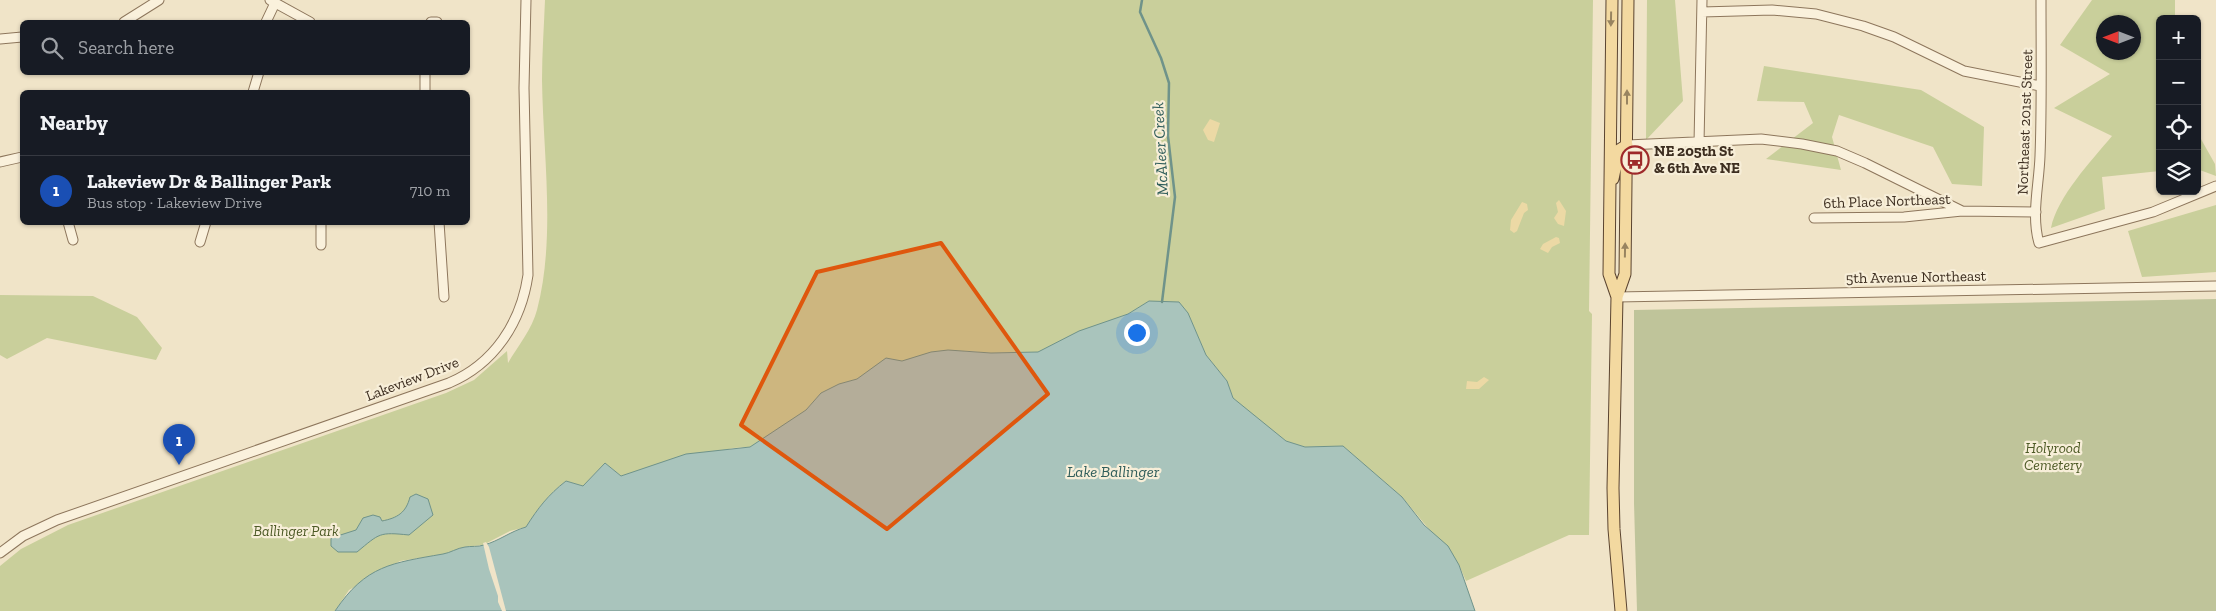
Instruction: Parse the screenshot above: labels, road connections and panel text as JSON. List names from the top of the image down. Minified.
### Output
{"streets":{"street":["Northeast 201st Street","6th Place Northeast","5th Avenue Northeast","Lakeview Drive"]},"crossings":[["Northeast 201st Street","6th Place Northeast"]],"water":["McAleer Creek","Lake Ballinger"],"parks":["Holyrood Cemetery","Ballinger Park"],"places":{"bus stop":["NE 205th St & 6th Ave NE"]},"north":"left","page":{"map_buttons":["+","−"],"search":"Search here","heading":"Nearby","list":[{"mark":"1","name":"Lakeview Dr & Ballinger Park","note":"Bus stop · Lakeview Drive","value":"710 m"}],"pins":"1"}}
